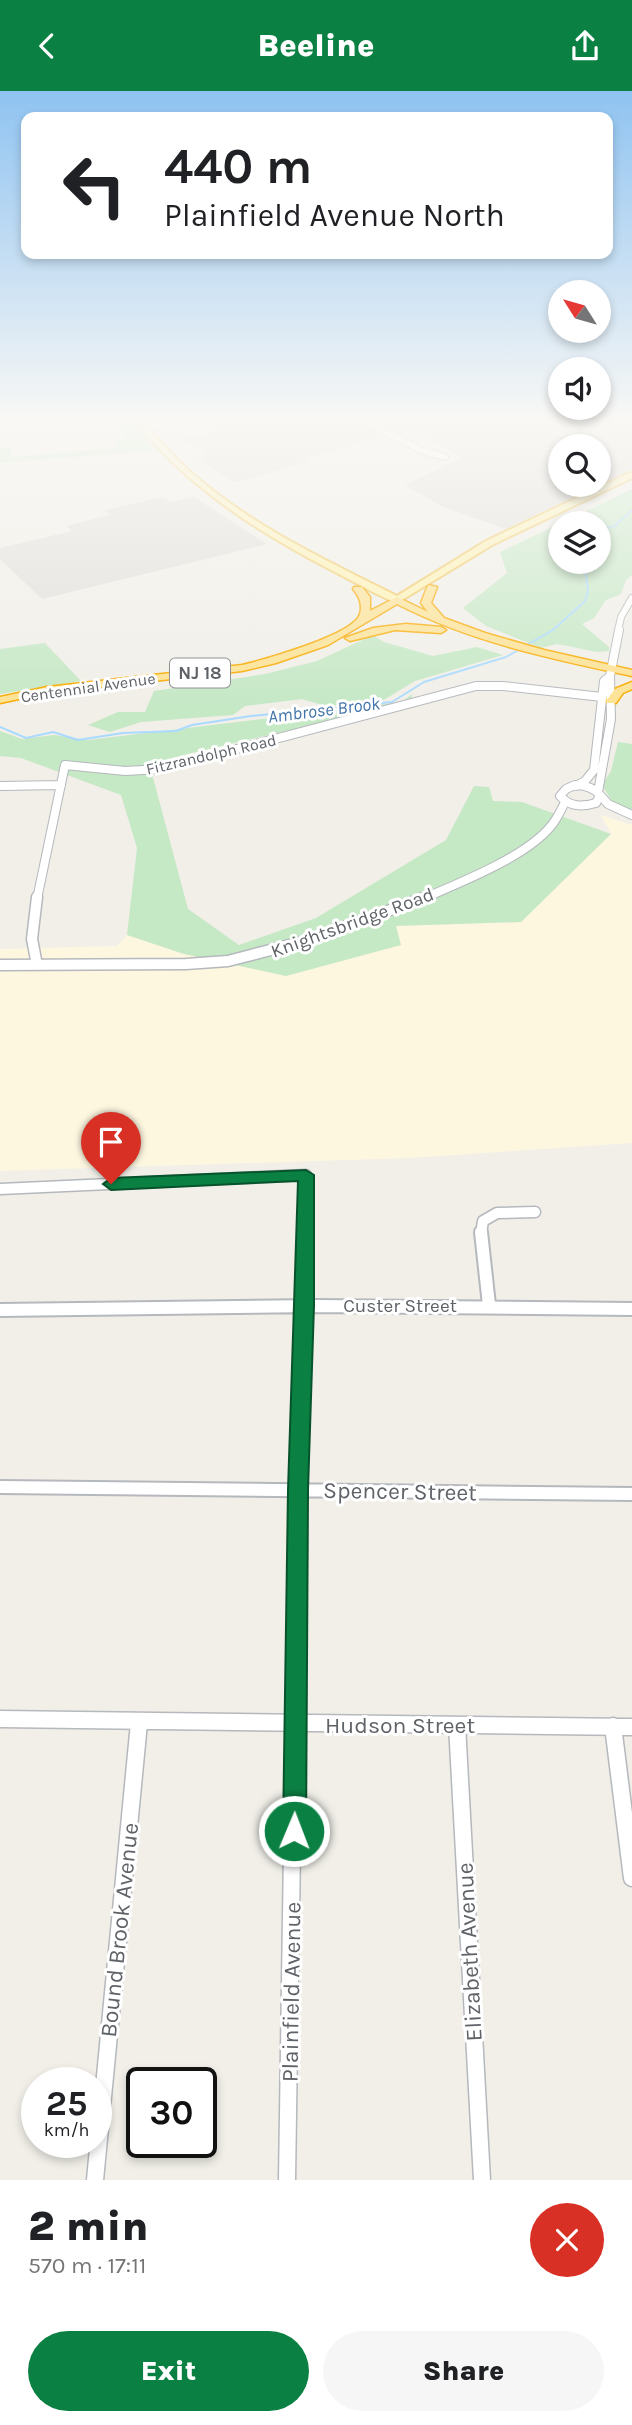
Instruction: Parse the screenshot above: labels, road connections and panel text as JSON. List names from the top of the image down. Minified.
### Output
{"streets":{"highway":["NJ 18","Centennial Avenue"],"street":["Fitzrandolph Road","Knightsbridge Road","Custer Street","Spencer Street","Hudson Street","Bound Brook Avenue","Elizabeth Avenue","Plainfield Avenue"]},"crossings":[["NJ 18","Centennial Avenue"],["Custer Street","Plainfield Avenue"],["Spencer Street","Plainfield Avenue"],["Hudson Street","Bound Brook Avenue"],["Hudson Street","Elizabeth Avenue"],["Hudson Street","Plainfield Avenue"]],"water":["Ambrose Brook"],"north":"top left","page":{"header":"Beeline","turn":["440 m","Plainfield Avenue North"],"speed":"25 km/h","limit":"30","heading":["2 min","570 m · 17:11"],"buttons":["Exit","Share"]}}
